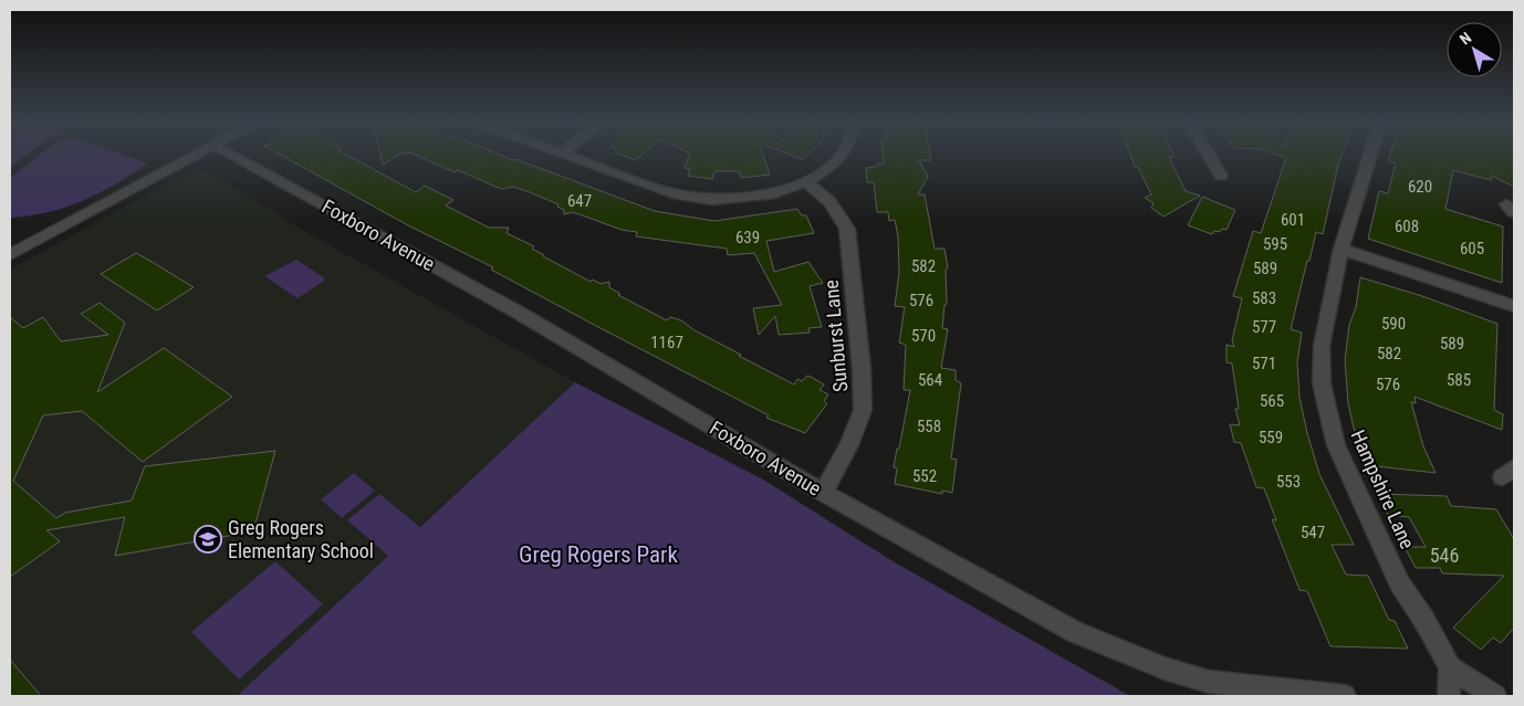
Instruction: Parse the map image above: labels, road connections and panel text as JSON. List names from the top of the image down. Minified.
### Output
{"streets":{"street":["Foxboro Avenue","Sunburst Lane","Hampshire Lane"]},"crossings":[["Foxboro Avenue","Sunburst Lane"]],"parks":["Greg Rogers Park"],"places":{"school or university":["Greg Rogers Elementary School"]},"house_numbers":["620","647","601","608","639","595","605","582","589","583","576","590","577","570","1167","589","582","571","564","585","576","565","558","559","552","553","547","546"],"north":"top left"}
